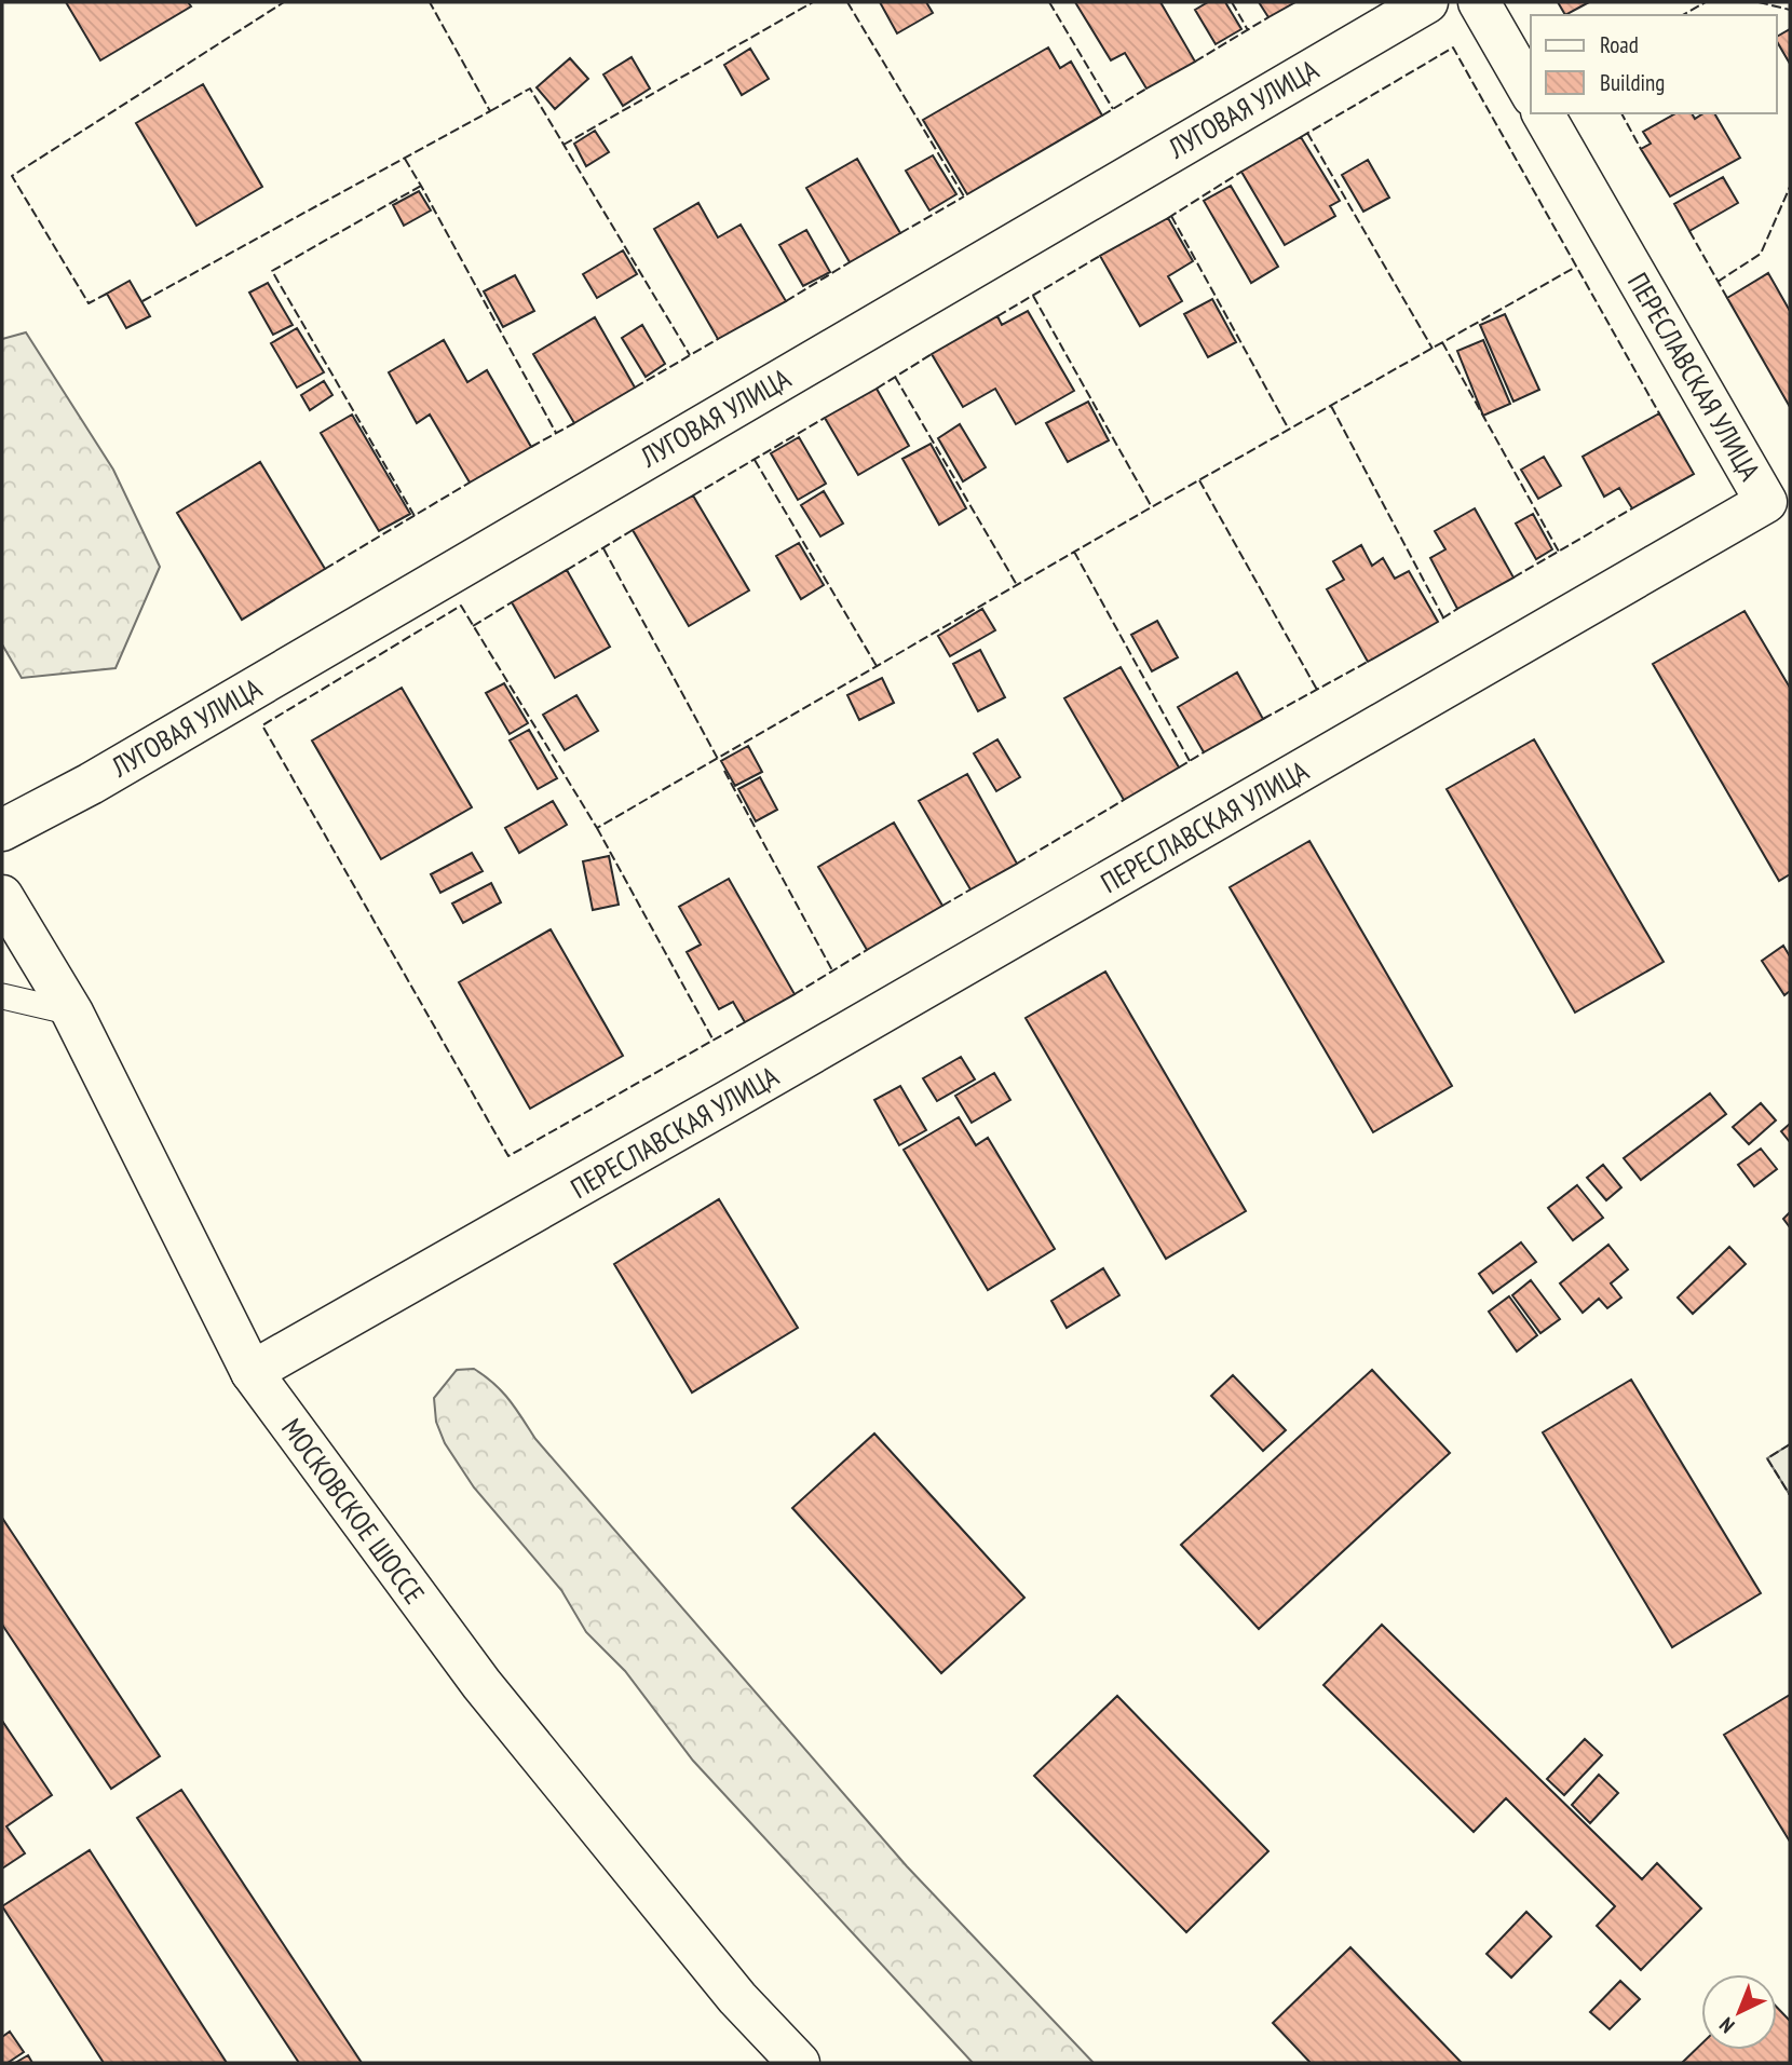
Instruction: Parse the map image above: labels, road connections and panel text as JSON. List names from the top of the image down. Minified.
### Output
{"streets":{"street":["ЛУГОВАЯ УЛИЦА","ПЕРЕСЛАВСКАЯ УЛИЦА","МОСКОВСКОЕ ШОССЕ"]},"crossings":[["ПЕРЕСЛАВСКАЯ УЛИЦА","МОСКОВСКОЕ ШОССЕ"]],"legend":["Road","Building"],"north":"bottom left"}
